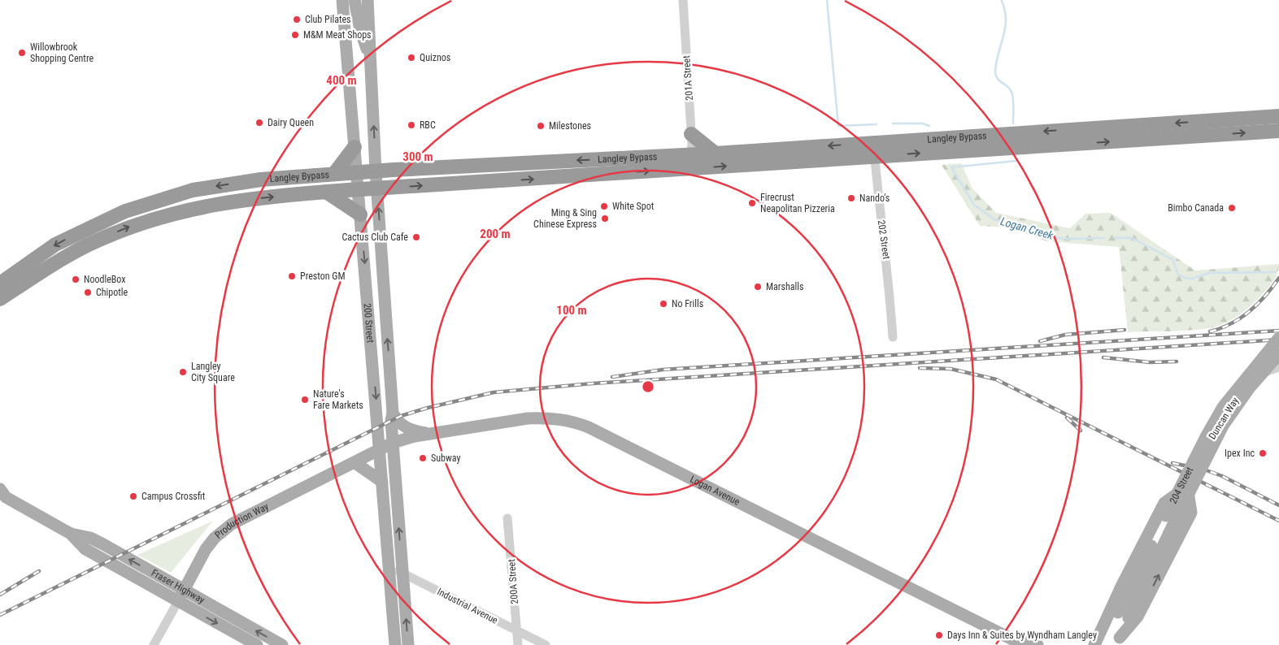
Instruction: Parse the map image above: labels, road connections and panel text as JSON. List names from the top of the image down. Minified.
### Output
{"streets":{"highway":["Langley Bypass"],"main road":["200 Street","204 Street","Logan Avenue","Production Way","Fraser Highway"],"street":["201A Street","202 Street","Duncan Way","200A Street","Industrial Avenue"]},"crossings":[["201A Street","Langley Bypass"],["Langley Bypass","202 Street"],["Langley Bypass","200 Street"],["200 Street","Logan Avenue"],["200 Street","Production Way"],["200 Street","Industrial Avenue"],["Logan Avenue","Production Way"],["Production Way","Fraser Highway"],["200A Street","Industrial Avenue"]],"water":["Logan Creek"],"places":["Club Pilates","M&M Meat Shops","Willowbrook Shopping Centre","Quiznos","Dairy Queen","RBC","Milestones","Nando's","Firecrust Neapolitan Pizzeria","White Spot","Bimbo Canada","Ming & Sing Chinese Express","Cactus Club Cafe","Preston GM","NoodleBox","Marshalls","Chipotle","No Frills","Langley City Square","Nature's Fare Markets","Ipex Inc","Subway","Campus Crossfit","Days Inn & Suites by Wyndham Langley"],"rings":["400 m","300 m","200 m","100 m"]}
